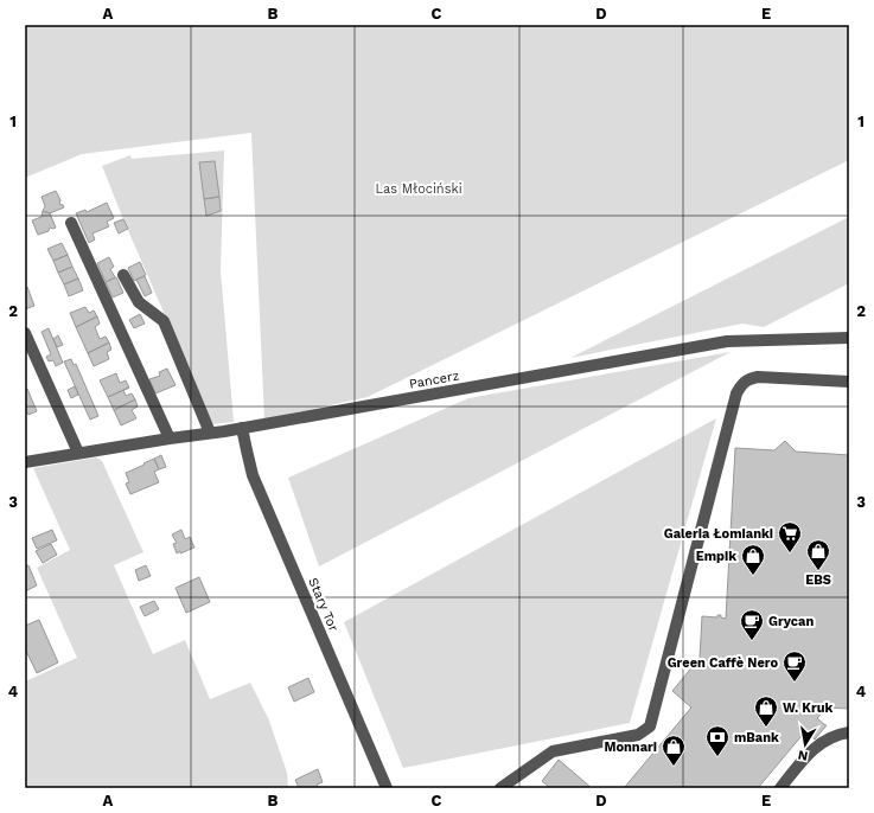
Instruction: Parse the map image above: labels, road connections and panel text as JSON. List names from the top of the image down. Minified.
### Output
{"streets":{"street":["Pancerz","Stary Tor"]},"crossings":[["Pancerz","Stary Tor"]],"parks":["Las Młociński"],"places":{"supermarket":["Galeria Łomianki"],"shop":["EBS","Empik","W. Kruk","Monnari"],"cafe":["Grycan","Green Caffè Nero"],"bank":["mBank"]},"north":"bottom","grid":{"columns":["A","B","C","D","E"],"rows":["1","2","3","4"]}}
